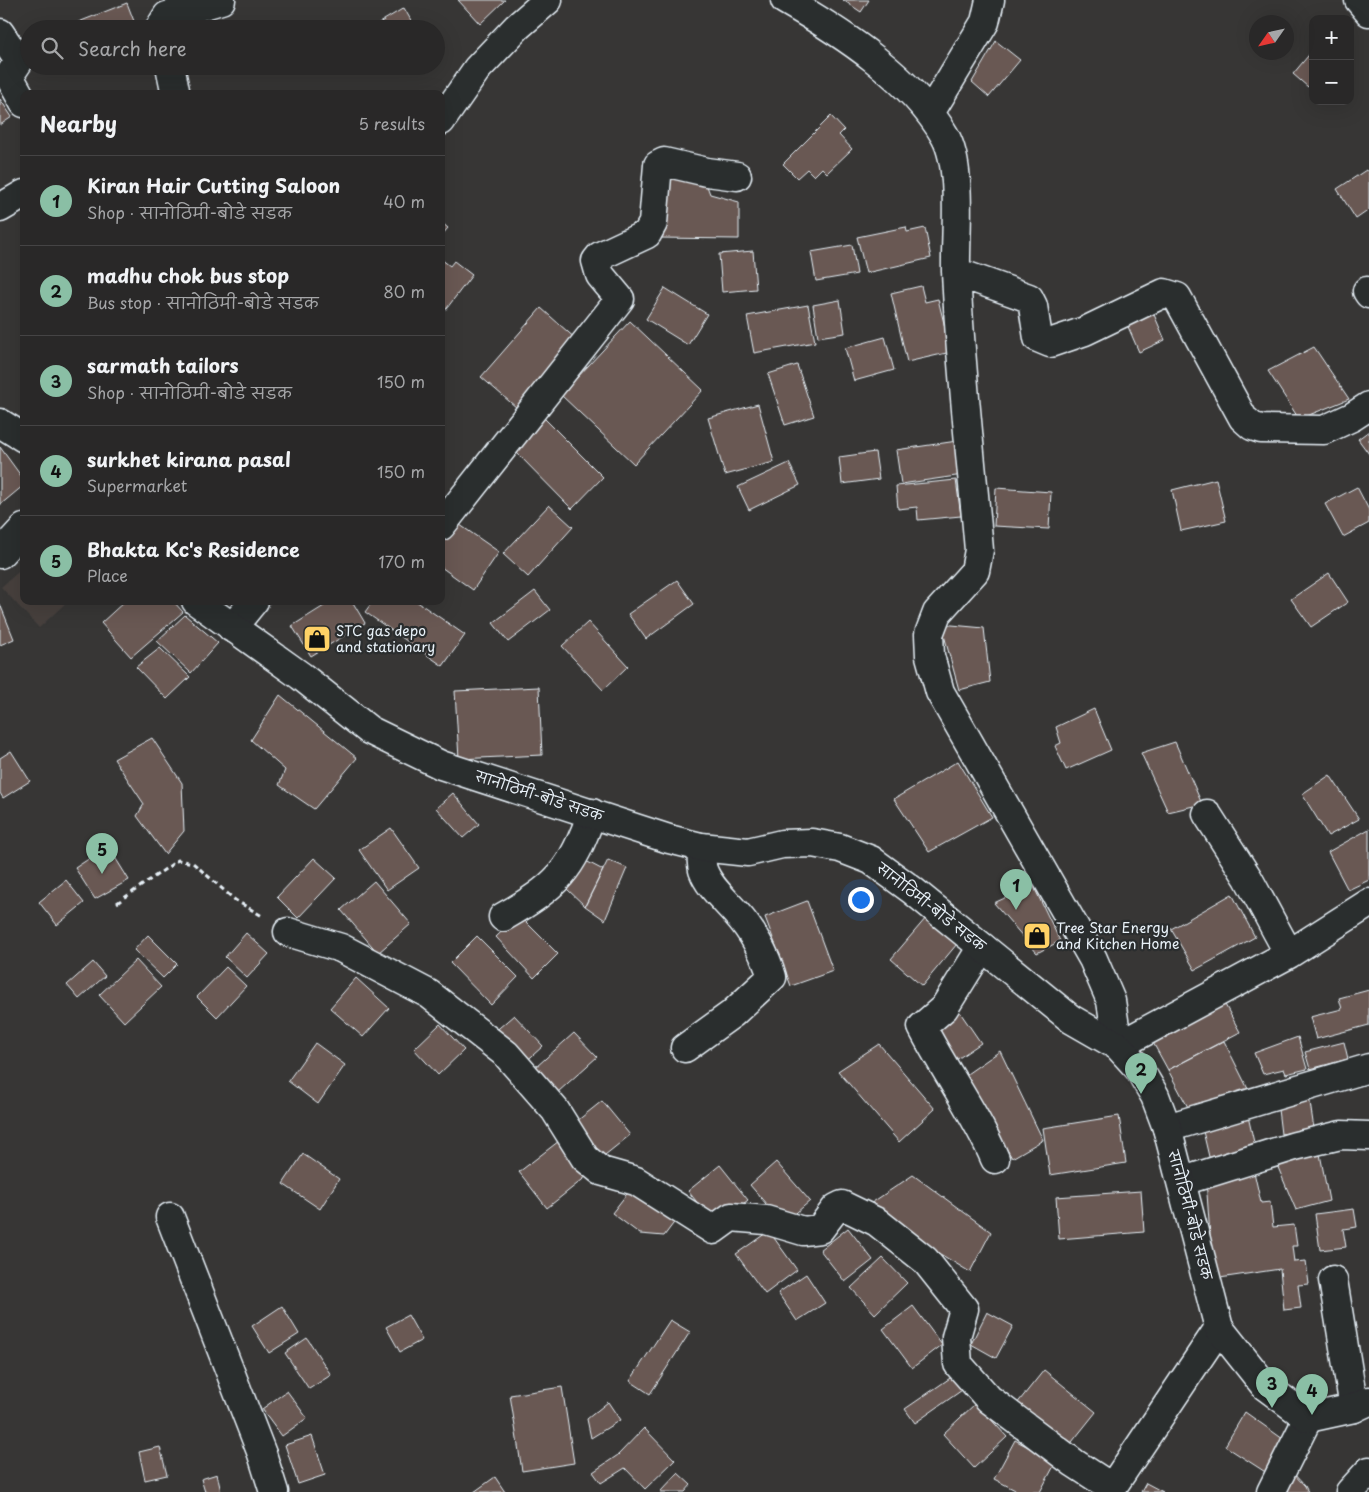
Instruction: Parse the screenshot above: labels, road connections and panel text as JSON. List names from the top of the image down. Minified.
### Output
{"streets":{"street":["सानोठिमी-बोडे सडक"]},"places":{"shop":["STC gas depo and stationary","Tree Star Energy and Kitchen Home"]},"north":"bottom left","page":{"map_buttons":["+","−"],"search":"Search here","heading":["Nearby","5 results"],"list":[{"mark":"1","name":"Kiran Hair Cutting Saloon","note":"Shop · सानोठिमी-बोडे सडक","value":"40 m"},{"mark":"2","name":"madhu chok bus stop","note":"Bus stop · सानोठिमी-बोडे सडक","value":"80 m"},{"mark":"3","name":"sarmath tailors","note":"Shop · सानोठिमी-बोडे सडक","value":"150 m"},{"mark":"4","name":"surkhet kirana pasal","note":"Supermarket","value":"150 m"},{"mark":"5","name":"Bhakta Kc's Residence","note":"Place","value":"170 m"}],"pins":["5","1","2","3","4"]}}
